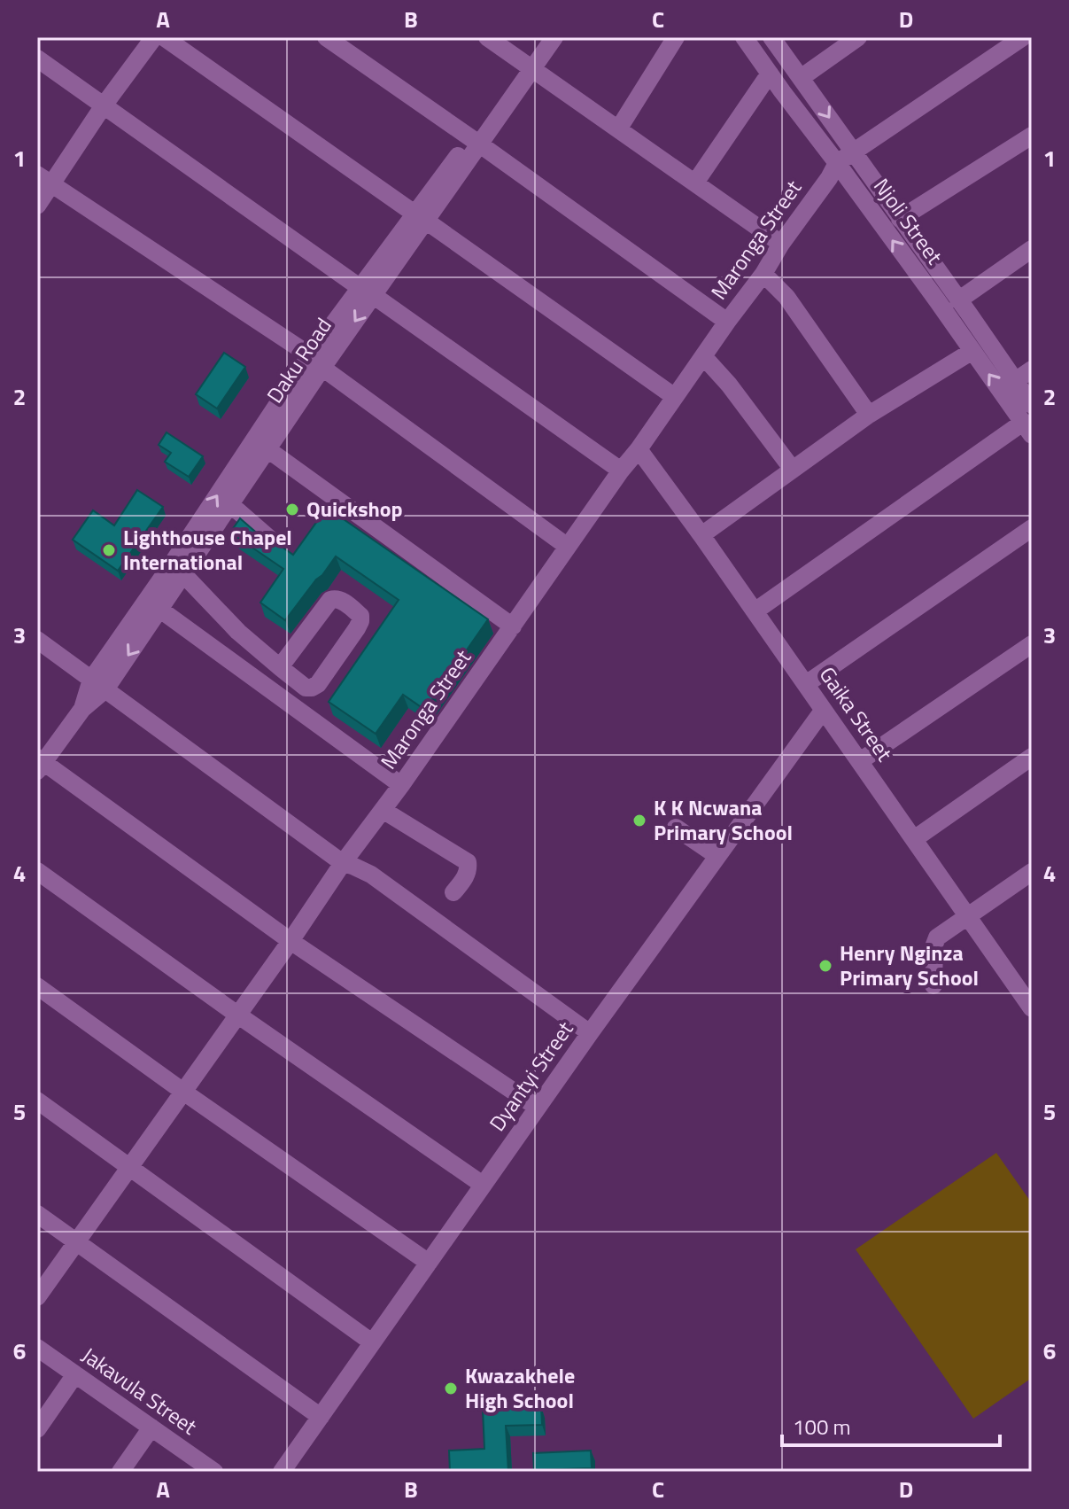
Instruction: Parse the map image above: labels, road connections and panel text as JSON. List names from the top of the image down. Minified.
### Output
{"streets":{"street":["Njoli Street","Maronga Street","Daku Road","Gaika Street","Dyantyi Street","Jakavula Street"]},"crossings":[["Njoli Street","Maronga Street"],["Maronga Street","Gaika Street"],["Gaika Street","Dyantyi Street"]],"places":["Quickshop","Lighthouse Chapel International","K K Ncwana Primary School","Henry Nginza Primary School","Kwazakhele High School"],"scale_bar":"100 m","grid":{"columns":["A","B","C","D"],"rows":["1","2","3","4","5","6"]}}
